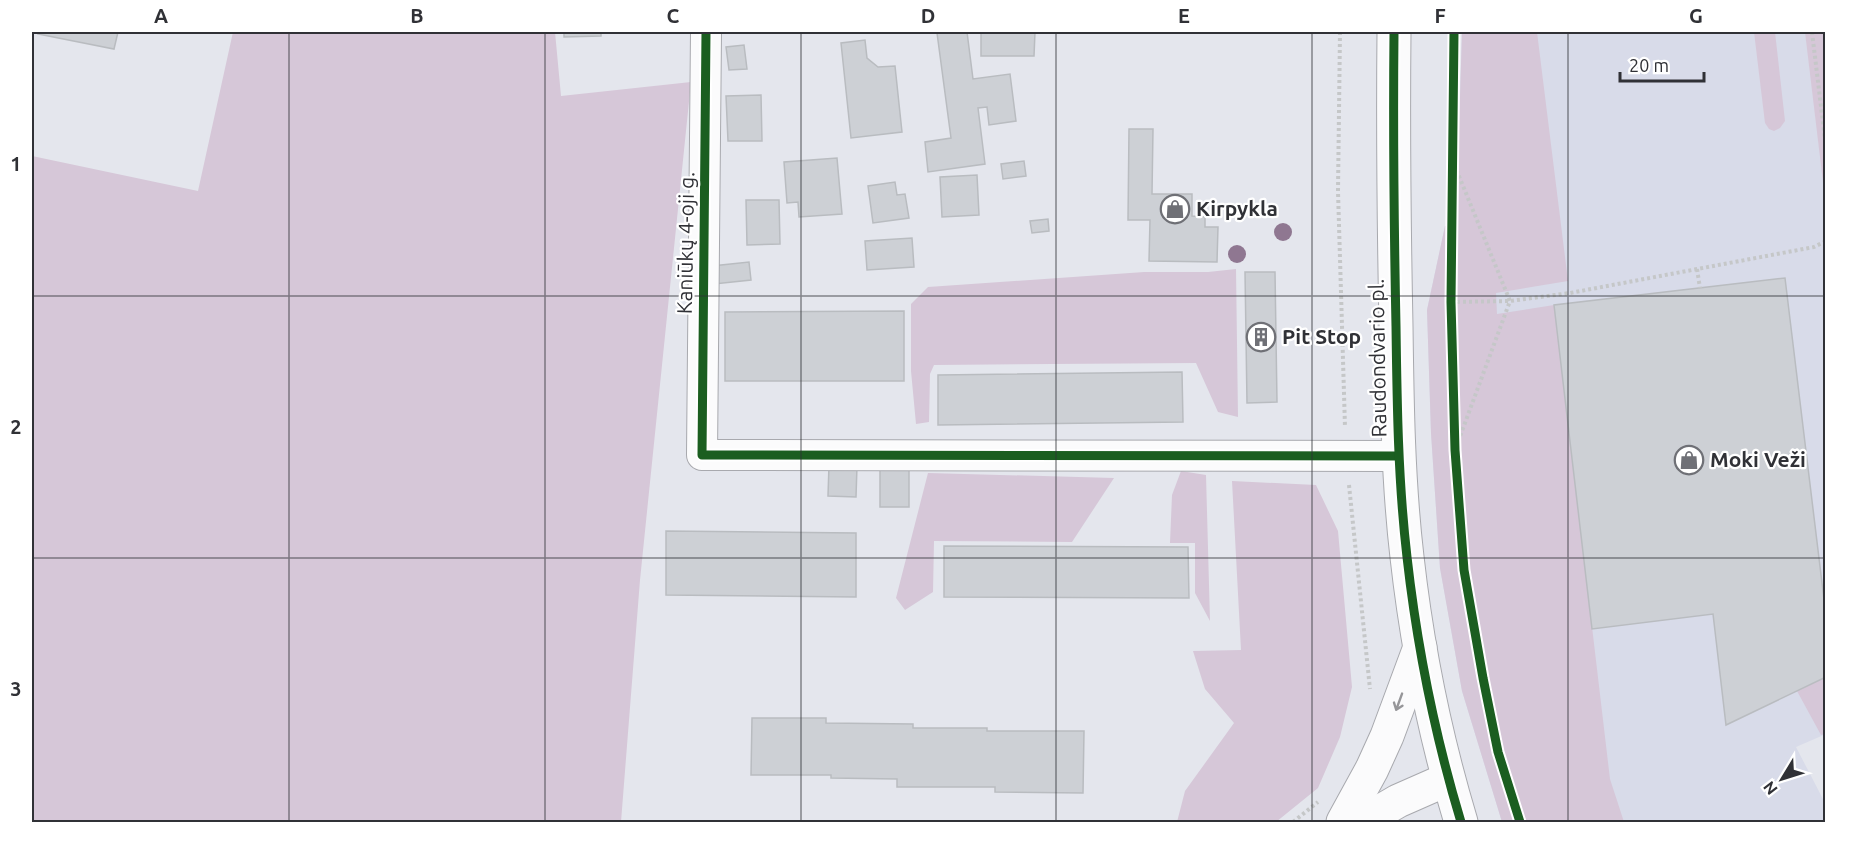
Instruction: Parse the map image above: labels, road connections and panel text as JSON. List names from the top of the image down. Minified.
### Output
{"streets":{"main road":["Raudondvario pl."],"street":["Kaniūkų 4-oji g."]},"crossings":[["Kaniūkų 4-oji g.","Raudondvario pl."]],"places":{"shop":["Kirpykla","Moki Veži"],"building":["Pit Stop"]},"scale_bar":"20 m","north":"bottom left","grid":{"columns":["A","B","C","D","E","F","G"],"rows":["1","2","3"]}}
